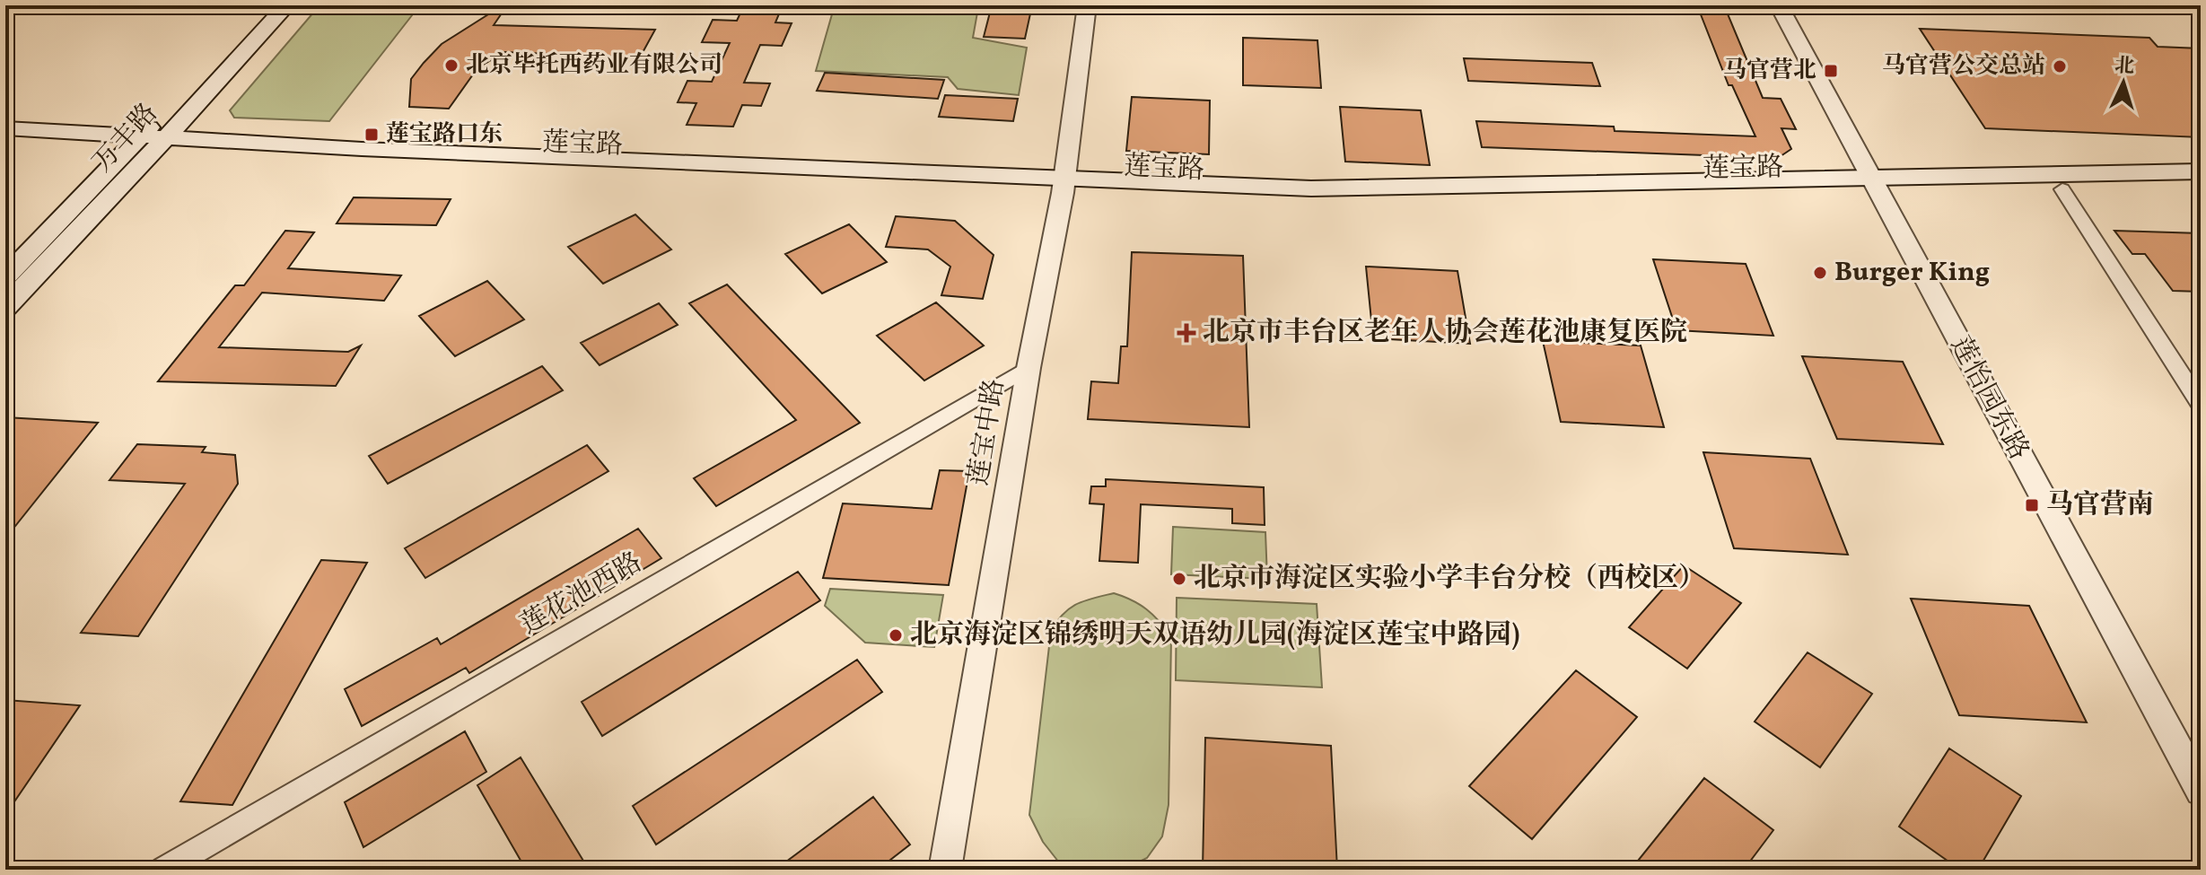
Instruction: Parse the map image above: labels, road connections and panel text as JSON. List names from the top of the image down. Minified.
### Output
{"streets":{"main road":["万丰路","莲宝路"],"street":["莲怡园东路","莲宝中路","莲花池西路"]},"crossings":[["万丰路","莲宝路"],["莲宝路","莲怡园东路"],["莲宝路","莲宝中路"],["莲宝中路","莲花池西路"]],"places":{"other":["北京毕托西药业有限公司","马官营公交总站","Burger King","北京市海淀区实验小学丰台分校（西校区）","北京海淀区锦绣明天双语幼儿园(海淀区莲宝中路园)"],"transit":["马官营北","莲宝路口东","马官营南"],"health":["北京市丰台区老年人协会莲花池康复医院"]},"north":"top"}
